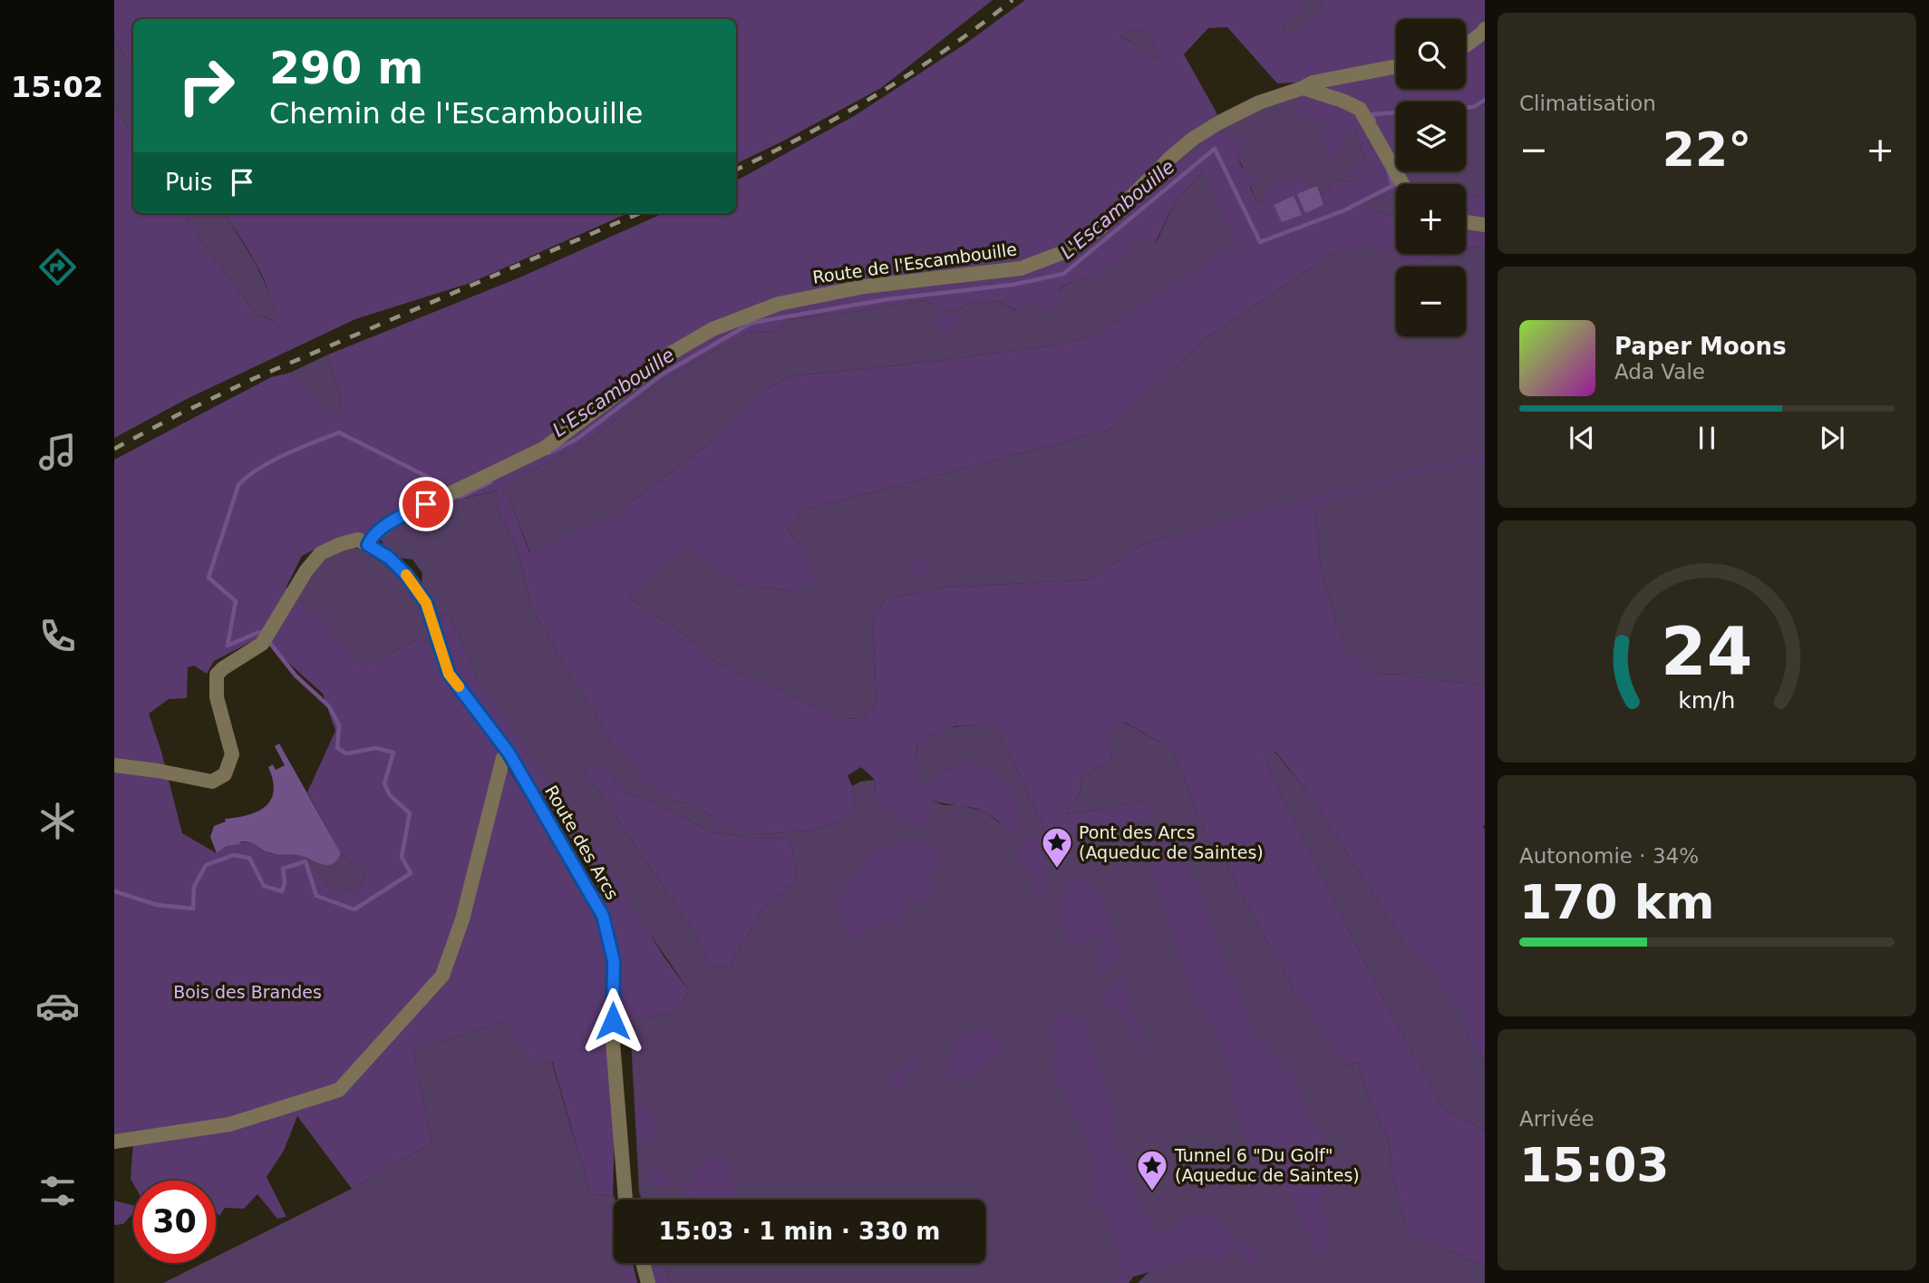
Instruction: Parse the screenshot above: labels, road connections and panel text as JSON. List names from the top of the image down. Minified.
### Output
{"streets":{"street":["Route de l'Escambouille","Route des Arcs"]},"crossings":[["Route de l'Escambouille","Route des Arcs"]],"water":["L'Escambouille"],"parks":["Bois des Brandes"],"places":{"place":["Pont des Arcs (Aqueduc de Saintes)","Tunnel 6 \"Du Golf\" (Aqueduc de Saintes)"]},"page":{"tabs":"15:02","tile":["Climatisation",["Autonomie · 34%","170 km"],["Arrivée","15:03"]],"map_buttons":["+","−"],"turn":["290 m","Chemin de l'Escambouille"],"heat":["−","22°","+"],"then":"Puis","song":["Paper Moons","Ada Vale"],"limit":"30","trip":"15:03 · 1 min · 330 m","gauge":["24","km/h"]}}
